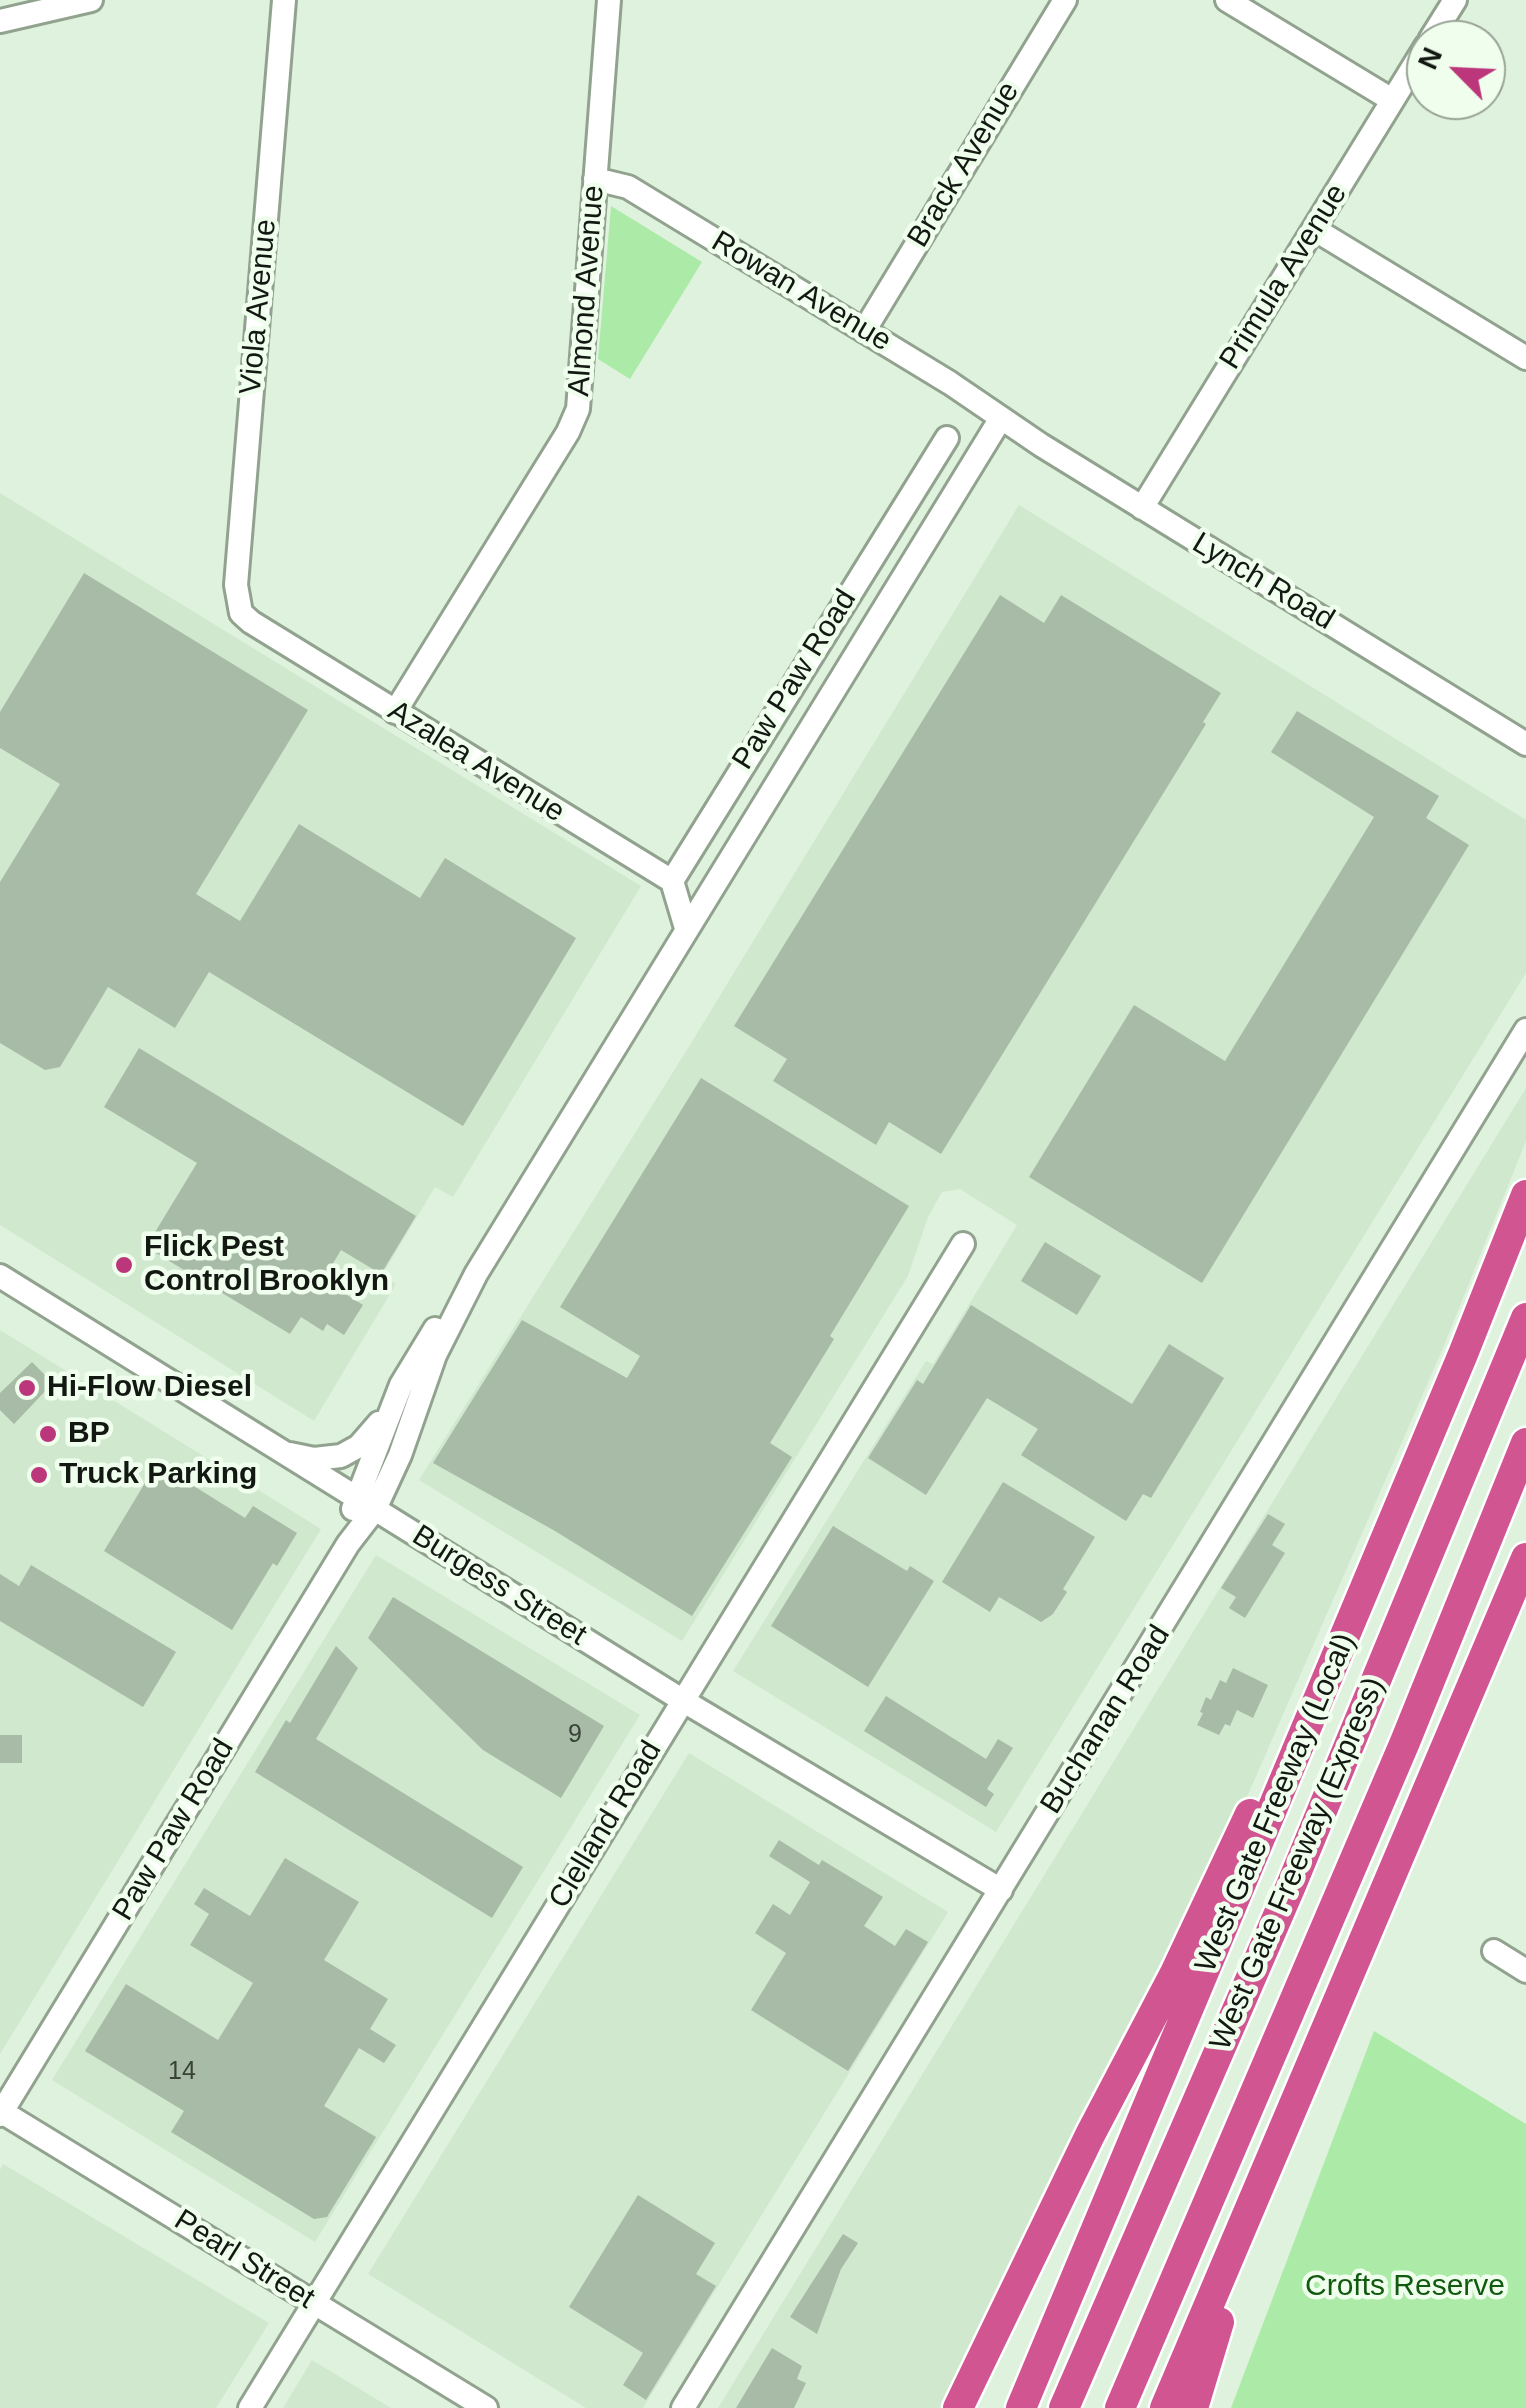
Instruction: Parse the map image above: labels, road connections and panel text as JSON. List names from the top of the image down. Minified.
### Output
{"streets":{"highway":["West Gate Freeway (Local)","West Gate Freeway (Express)"],"street":["Brack Avenue","Primula Avenue","Almond Avenue","Rowan Avenue","Viola Avenue","Lynch Road","Paw Paw Road","Azalea Avenue","Burgess Street","Buchanan Road","Clelland Road","Pearl Street"]},"crossings":[["Brack Avenue","Rowan Avenue"],["Primula Avenue","Lynch Road"],["Almond Avenue","Rowan Avenue"],["Almond Avenue","Azalea Avenue"],["Rowan Avenue","Lynch Road"],["Rowan Avenue","Paw Paw Road"],["Viola Avenue","Azalea Avenue"],["Lynch Road","Paw Paw Road"],["Paw Paw Road","Azalea Avenue"],["Paw Paw Road","Burgess Street"],["Paw Paw Road","Pearl Street"],["Burgess Street","Buchanan Road"],["Burgess Street","Clelland Road"],["Clelland Road","Pearl Street"]],"parks":["Crofts Reserve"],"places":["Flick Pest Control Brooklyn","Hi-Flow Diesel","BP","Truck Parking"],"house_numbers":["9","14"],"north":"top left"}
